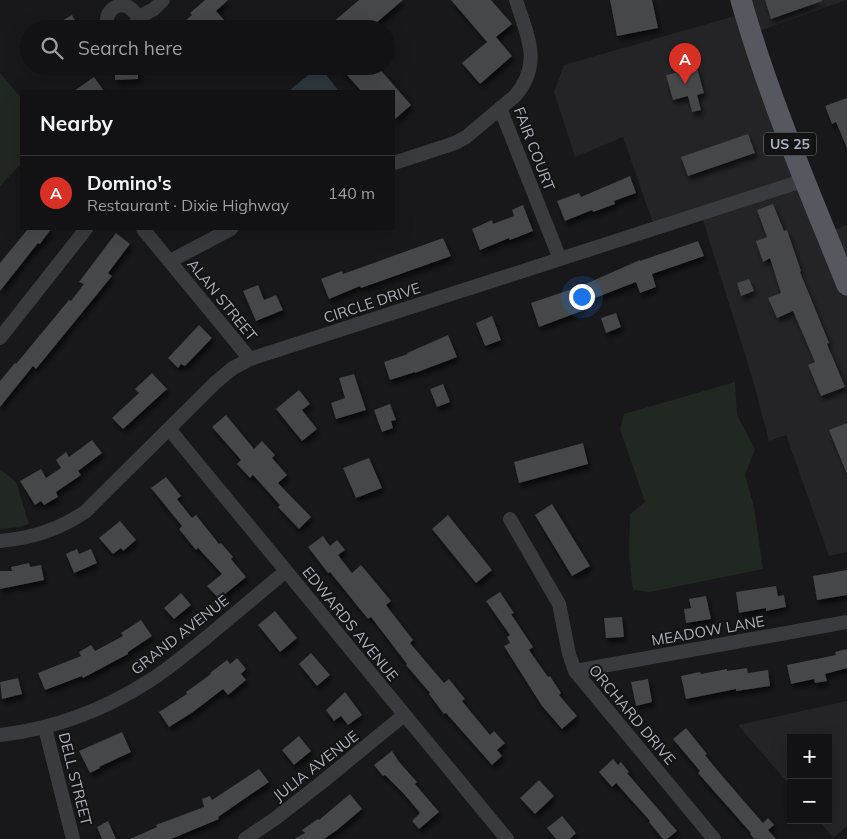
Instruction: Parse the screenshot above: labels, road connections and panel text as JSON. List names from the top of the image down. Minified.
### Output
{"streets":{"main road":["US 25"],"street":["FAIR COURT","ALAN STREET","CIRCLE DRIVE","EDWARDS AVENUE","MEADOW LANE","GRAND AVENUE","ORCHARD DRIVE","JULIA AVENUE","DELL STREET"]},"crossings":[["US 25","CIRCLE DRIVE"],["FAIR COURT","CIRCLE DRIVE"],["ALAN STREET","CIRCLE DRIVE"],["CIRCLE DRIVE","EDWARDS AVENUE"],["EDWARDS AVENUE","GRAND AVENUE"],["EDWARDS AVENUE","JULIA AVENUE"],["MEADOW LANE","ORCHARD DRIVE"],["GRAND AVENUE","DELL STREET"]],"page":{"search":"Search here","pins":"A","heading":"Nearby","list":[{"mark":"A","name":"Domino's","note":"Restaurant · Dixie Highway","value":"140 m"}],"map_buttons":["+","−"]}}
